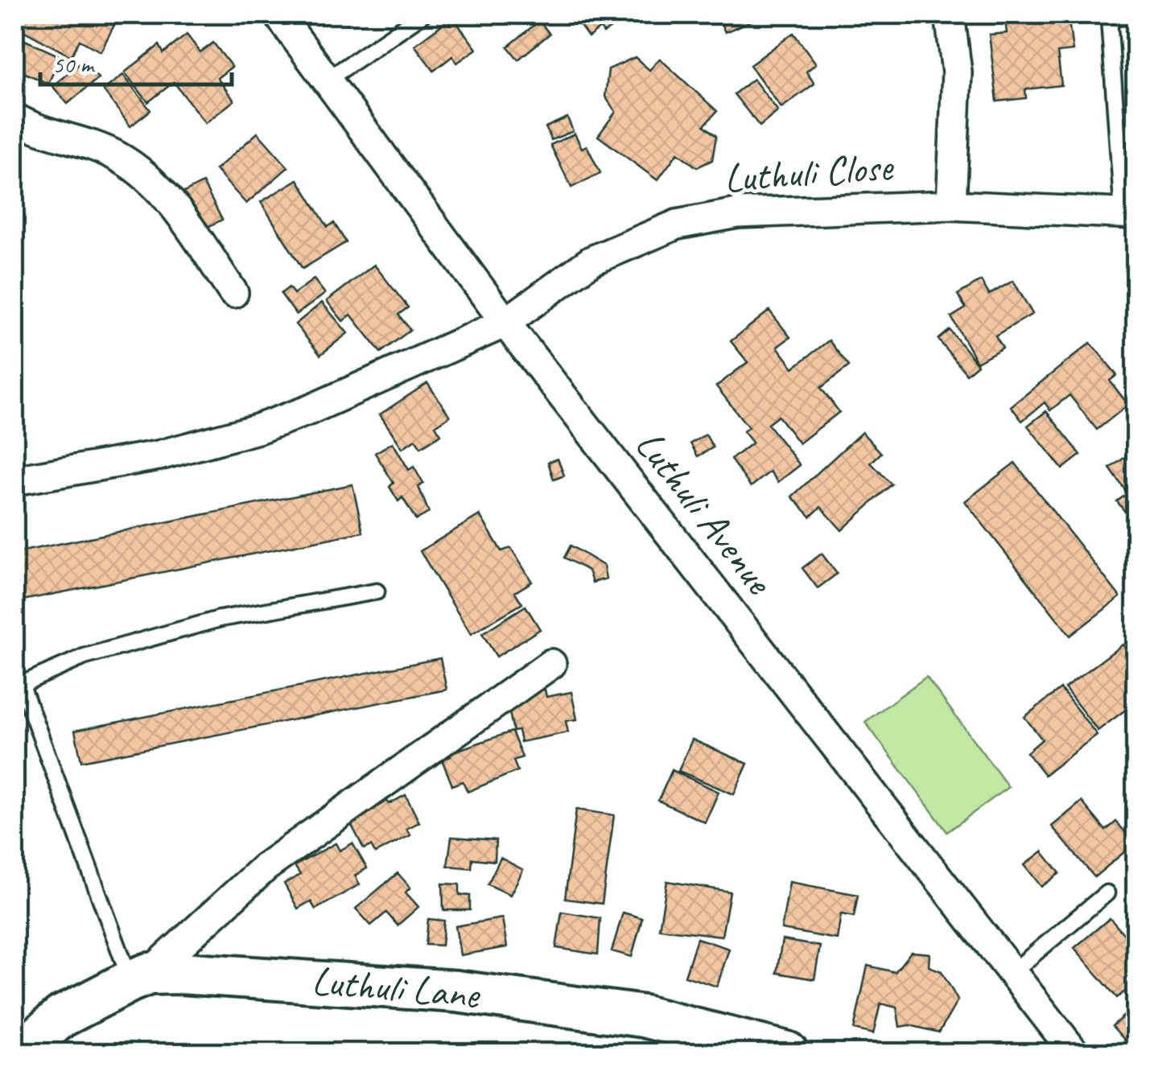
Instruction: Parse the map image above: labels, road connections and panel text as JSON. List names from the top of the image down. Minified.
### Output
{"streets":{"street":["Luthuli Close","Luthuli Avenue","Luthuli Lane"]},"crossings":[["Luthuli Close","Luthuli Avenue"]],"scale_bar":"50 m"}
